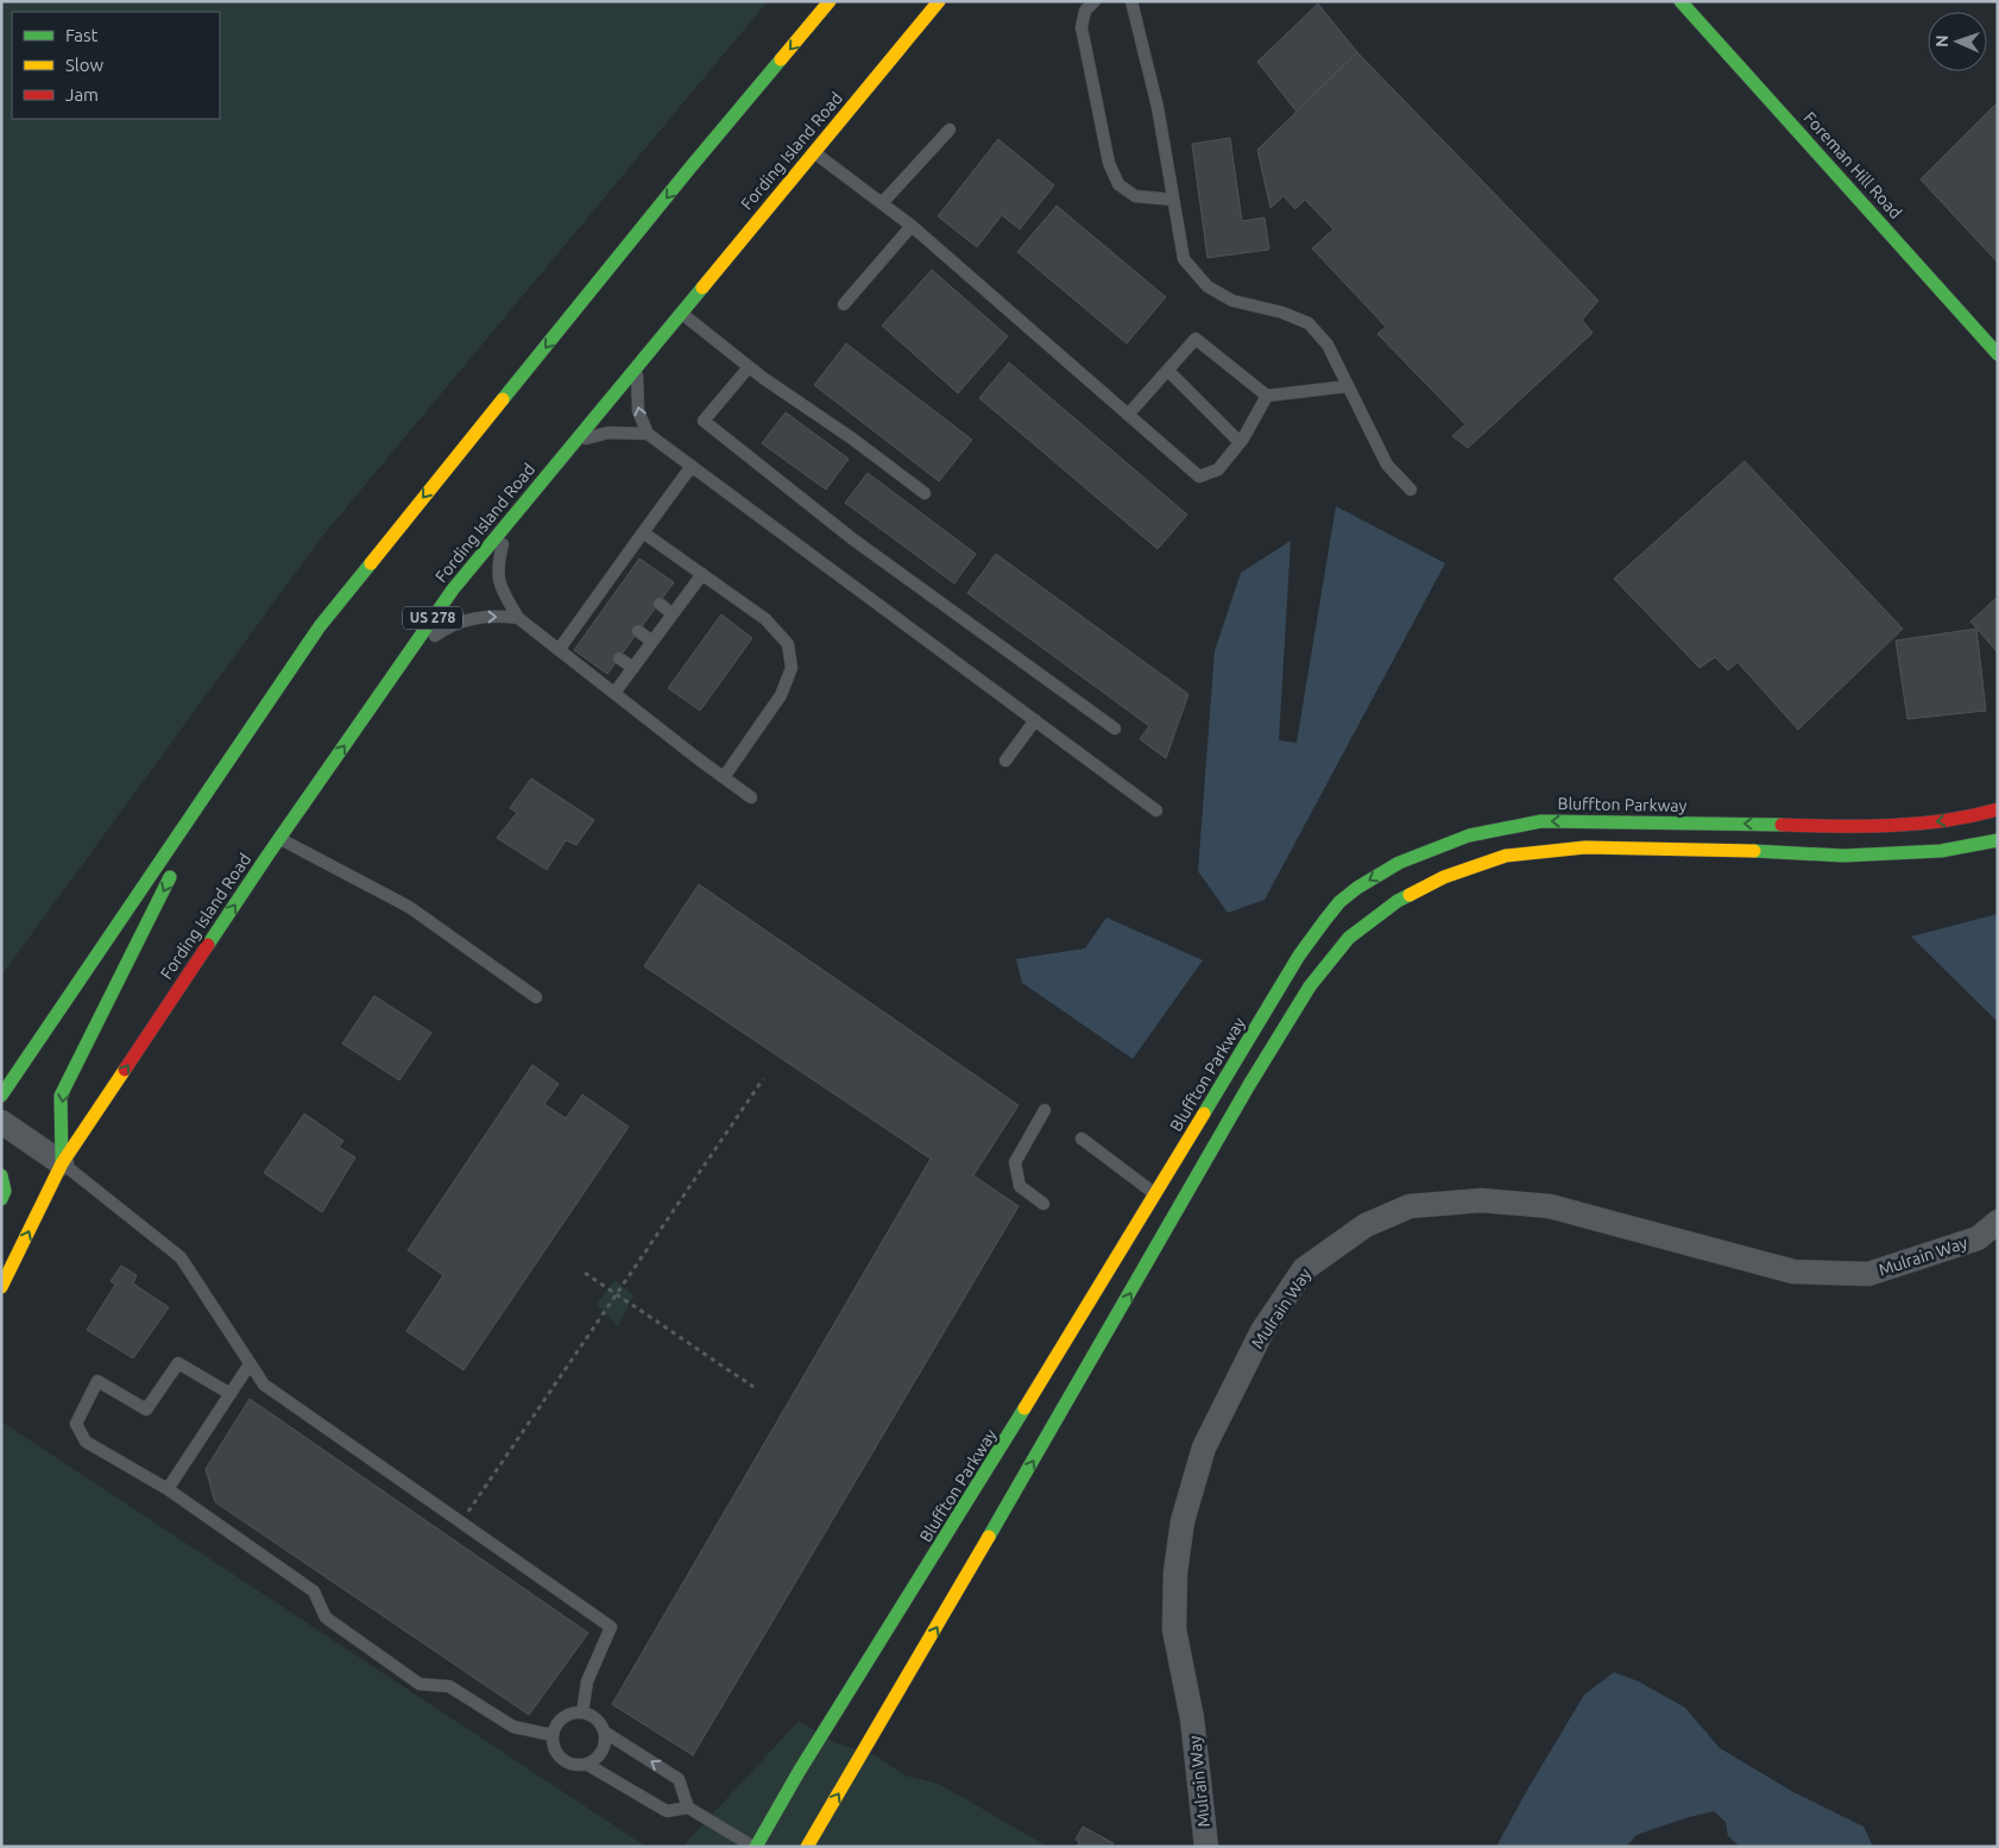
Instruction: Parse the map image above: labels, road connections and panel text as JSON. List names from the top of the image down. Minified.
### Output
{"streets":{"main road":["Fording Island Road","Foreman Hill Road","US 278","Bluffton Parkway"],"street":["Mulrain Way"]},"one_way":["Bluffton Parkway"],"legend":["Fast","Slow","Jam"],"north":"left"}
